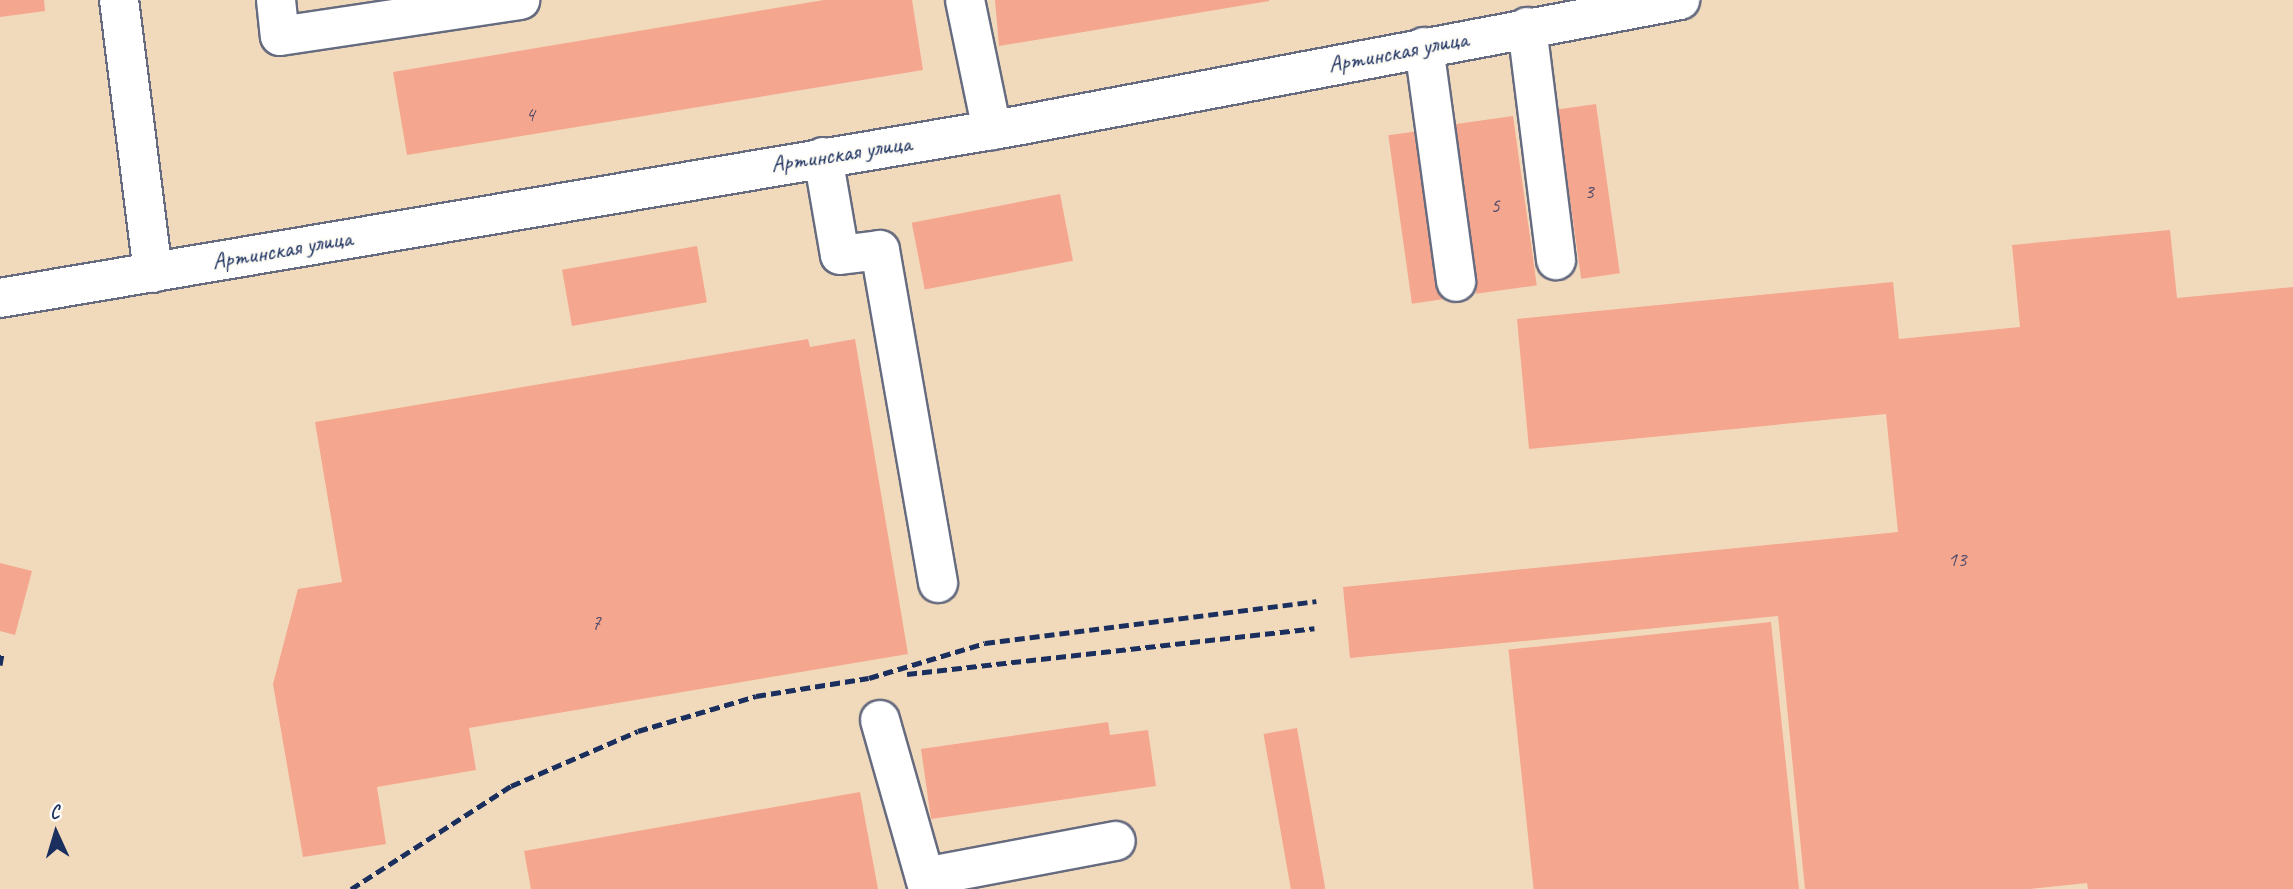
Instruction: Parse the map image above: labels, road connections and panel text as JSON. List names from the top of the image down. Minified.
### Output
{"streets":{"street":["Артинская улица"]},"house_numbers":["4","3","5","13","7"],"north":"top"}
